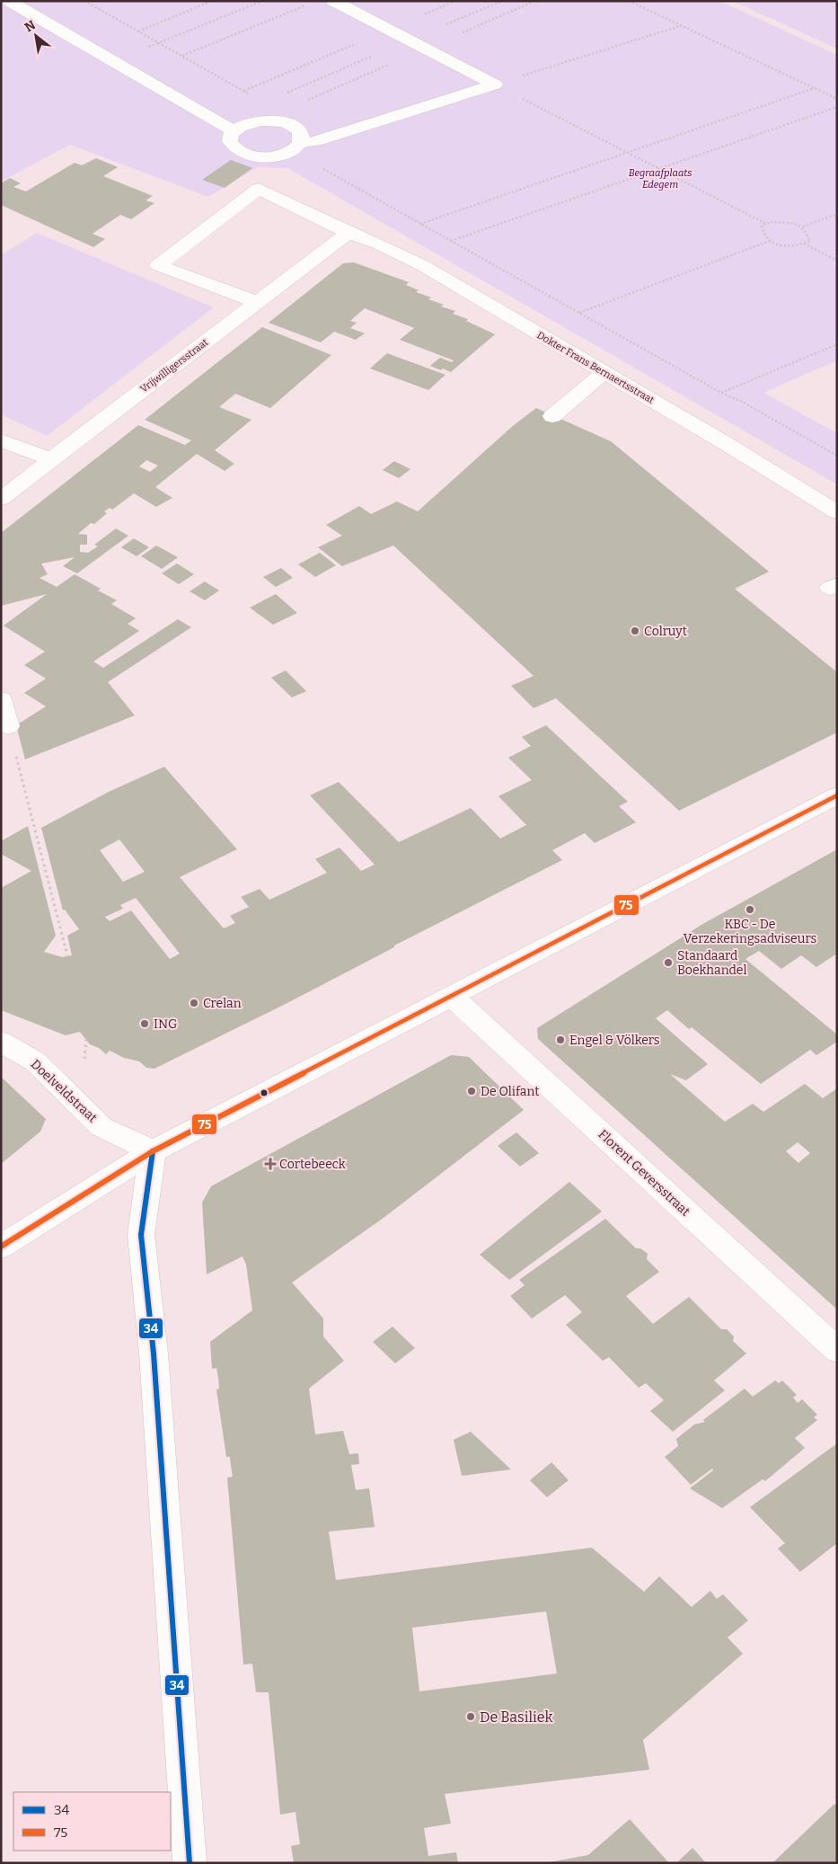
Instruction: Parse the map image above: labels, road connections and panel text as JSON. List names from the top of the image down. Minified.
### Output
{"streets":{"street":["Vrijwilligersstraat","Dokter Frans Bernaertsstraat","Doelveldstraat","Florent Geversstraat"]},"crossings":[["Vrijwilligersstraat","Dokter Frans Bernaertsstraat"]],"parks":["Begraafplaats Edegem"],"places":{"other":["Colruyt","KBC - De Verzekeringsadviseurs","Standaard Boekhandel","Crelan","ING","Engel & Völkers","De Olifant","De Basiliek"],"health":["Cortebeeck"]},"lines":["transit line 75","transit line 34"],"legend":["34","75"],"north":"top left"}
